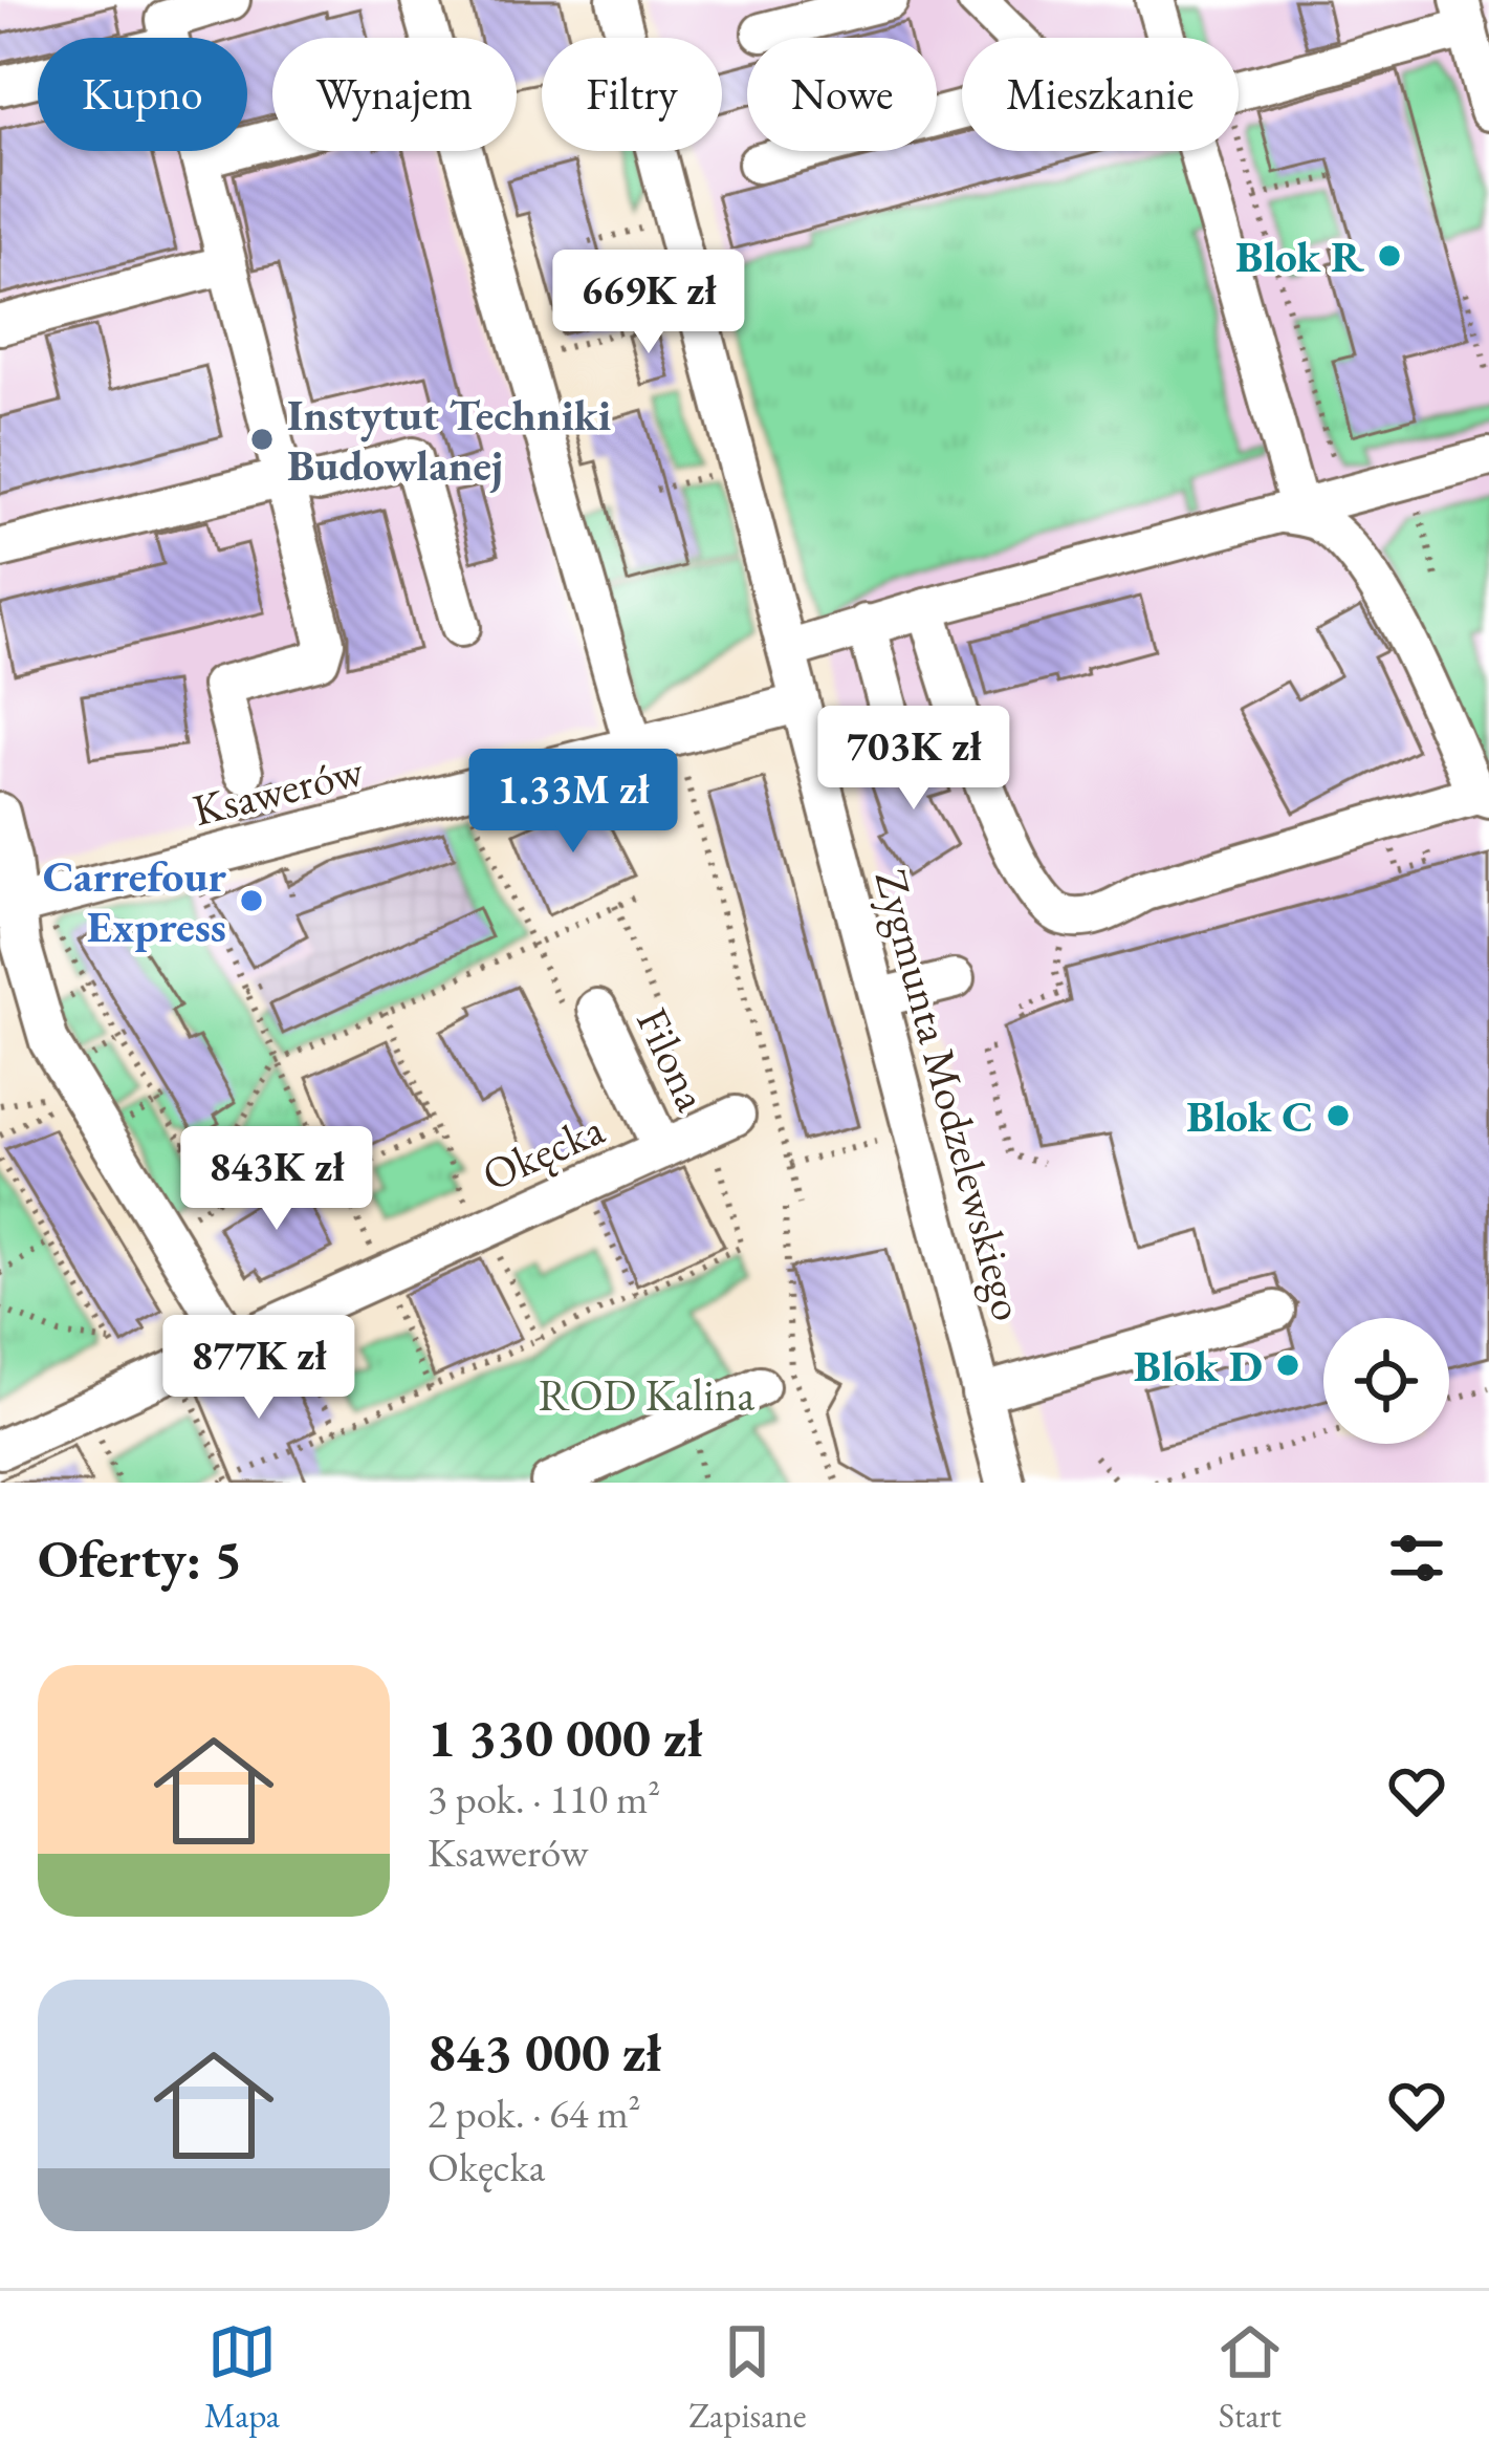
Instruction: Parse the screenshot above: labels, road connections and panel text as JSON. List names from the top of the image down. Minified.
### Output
{"streets":{"street":["Ksawerów","Filona","Zygmunta Modzelewskiego","Okęcka"]},"crossings":[["Ksawerów","Zygmunta Modzelewskiego"],["Filona","Okęcka"]],"parks":["ROD Kalina"],"places":["Blok R","Instytut Techniki Budowlanej","Carrefour Express","Blok C","Blok D"],"page":{"chip":["Kupno","Wynajem","Filtry","Nowe","Mieszkanie"],"price":["669K zł","703K zł","1.33M zł","843K zł","877K zł"],"heading":"Oferty: 5","list":[{"name":"1 330 000 zł","note":"3 pok. · 110 m² · Ksawerów"},{"name":"843 000 zł","note":"2 pok. · 64 m² · Okęcka"}],"tabs":["Mapa","Zapisane","Start"]}}
